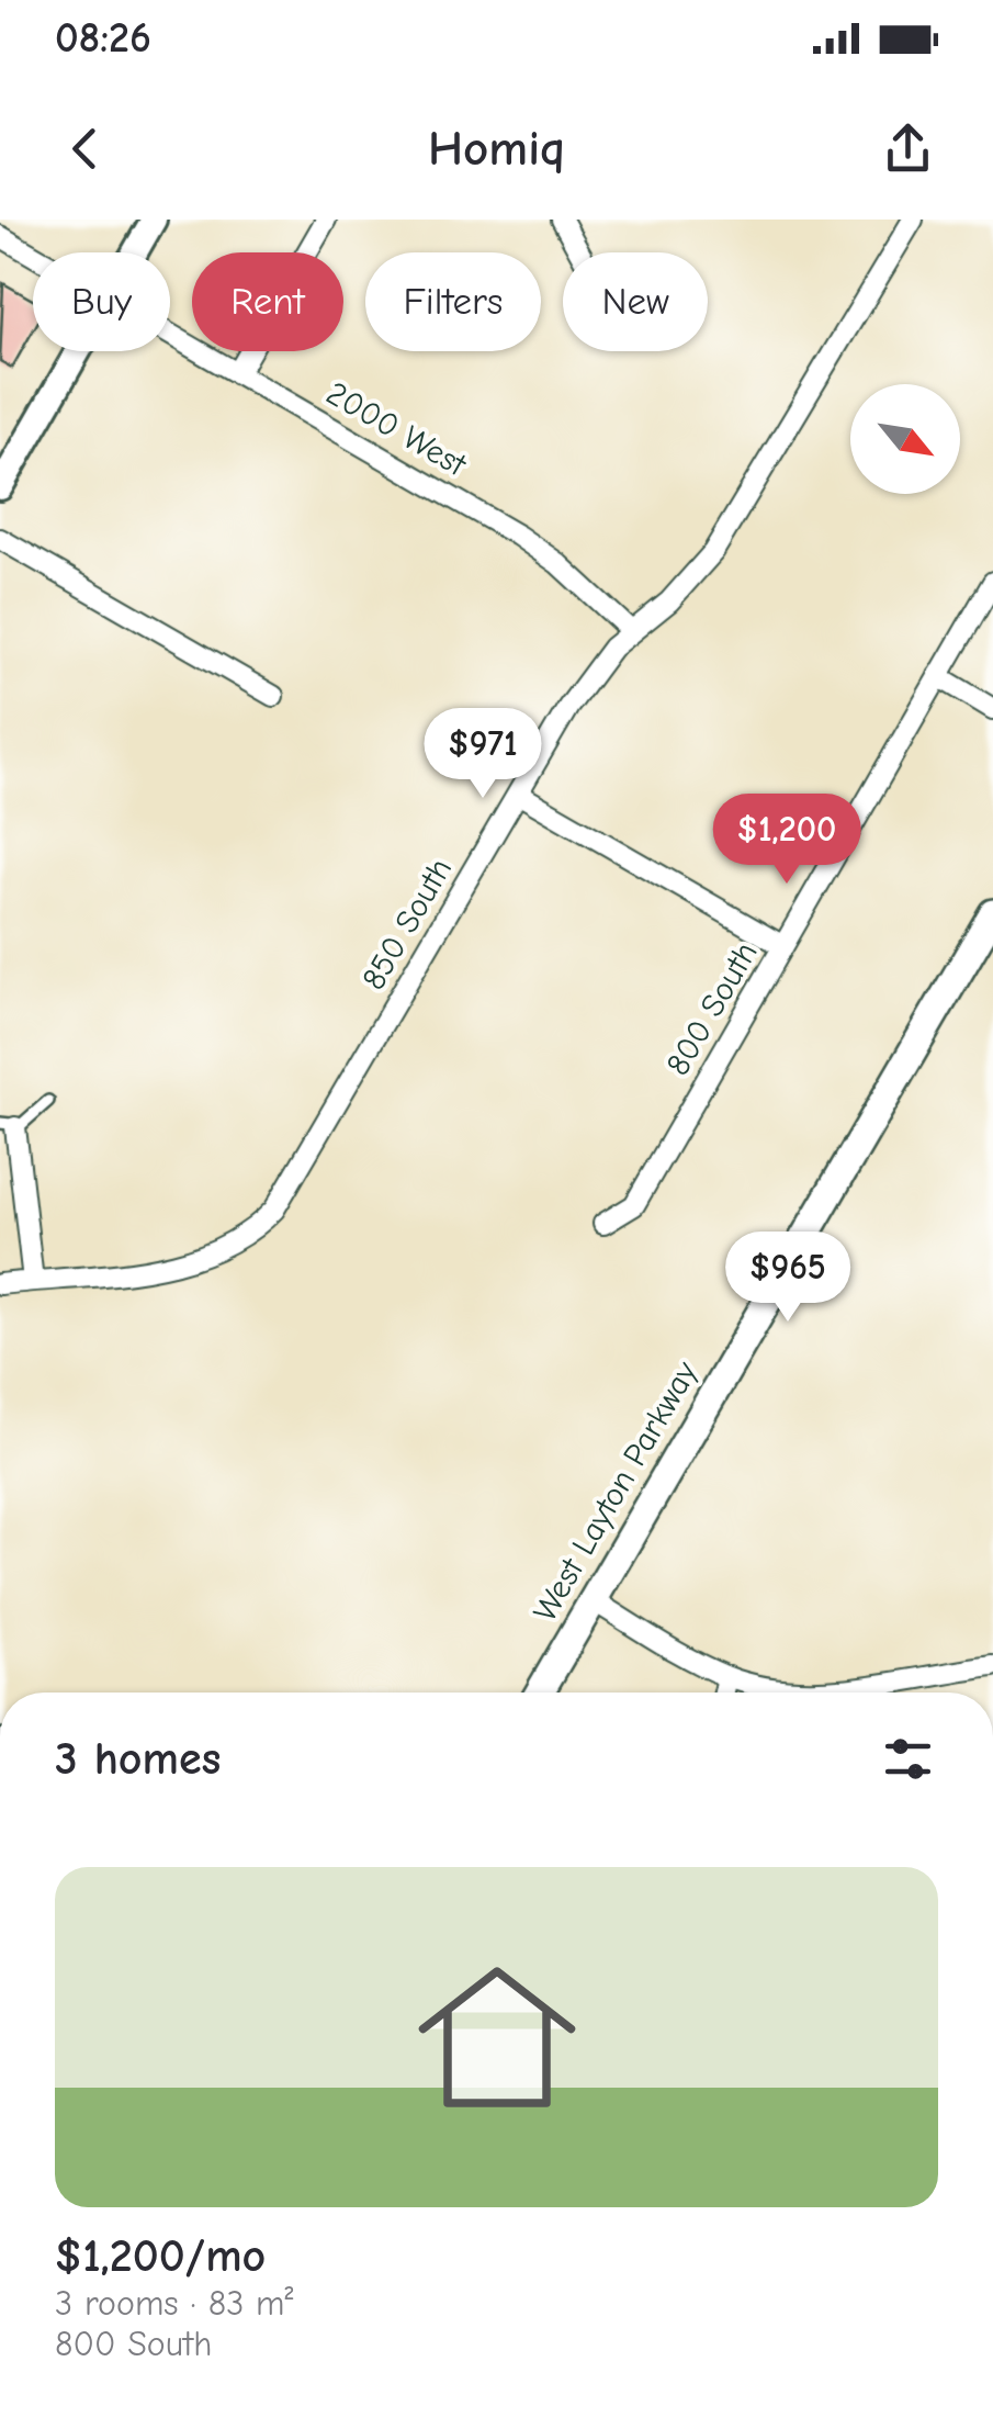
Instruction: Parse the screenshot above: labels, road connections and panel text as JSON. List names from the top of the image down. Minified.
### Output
{"streets":{"main road":["West Layton Parkway"],"street":["2000 West","850 South","800 South"]},"crossings":[["2000 West","850 South"]],"north":"bottom right","page":{"status":"08:26","header":"Homiq","chip":["Buy","Rent","Filters","New"],"price":["$971","$1,200","$965"],"heading":"3 homes","list":[{"name":"$1,200/mo","note":"3 rooms · 83 m² · 800 South"}]}}
